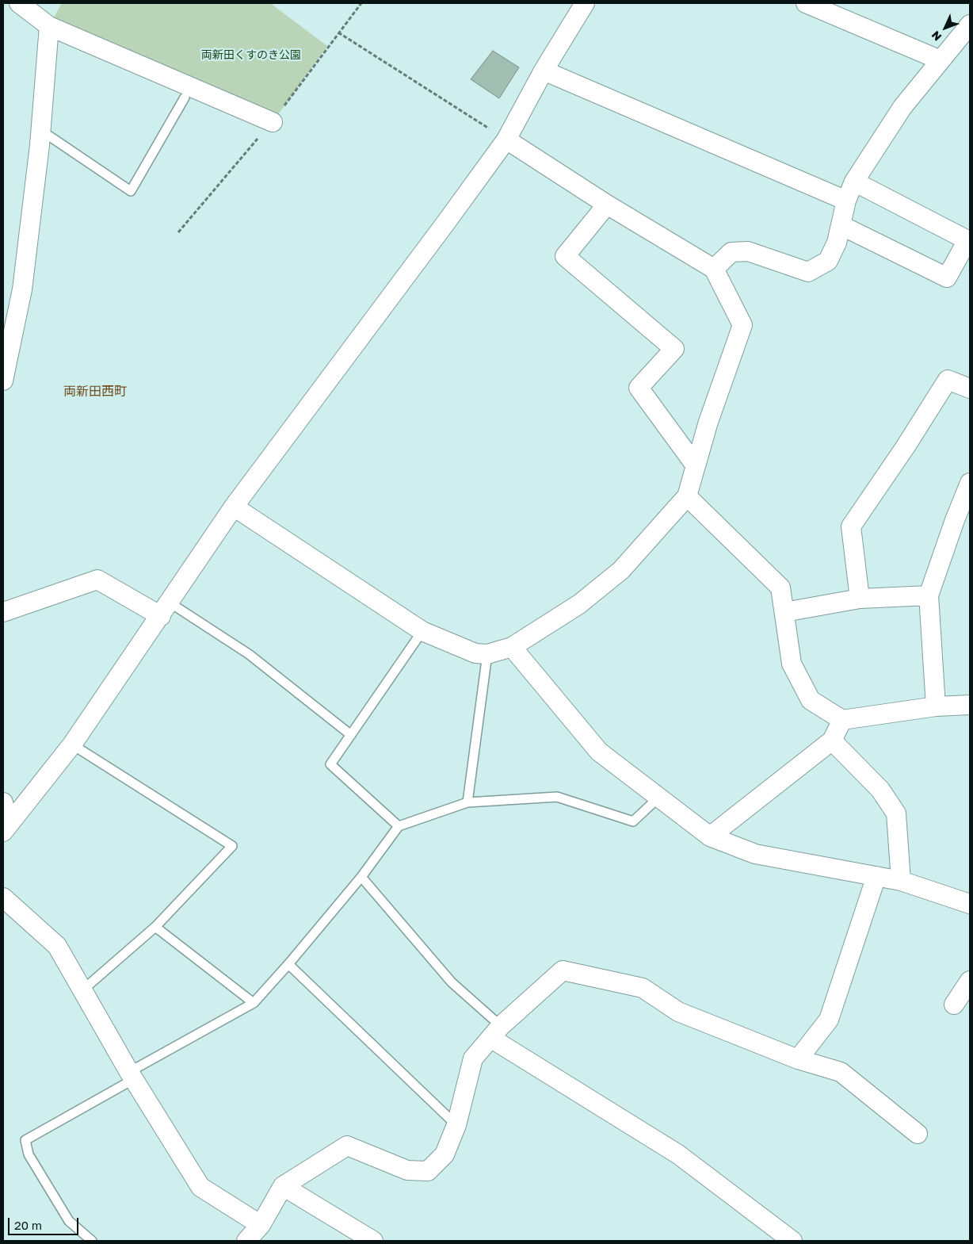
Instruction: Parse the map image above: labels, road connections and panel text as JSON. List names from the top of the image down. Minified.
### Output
{"districts":["両新田西町"],"parks":["両新田くすのき公園"],"scale_bar":"20 m","north":"bottom left"}
